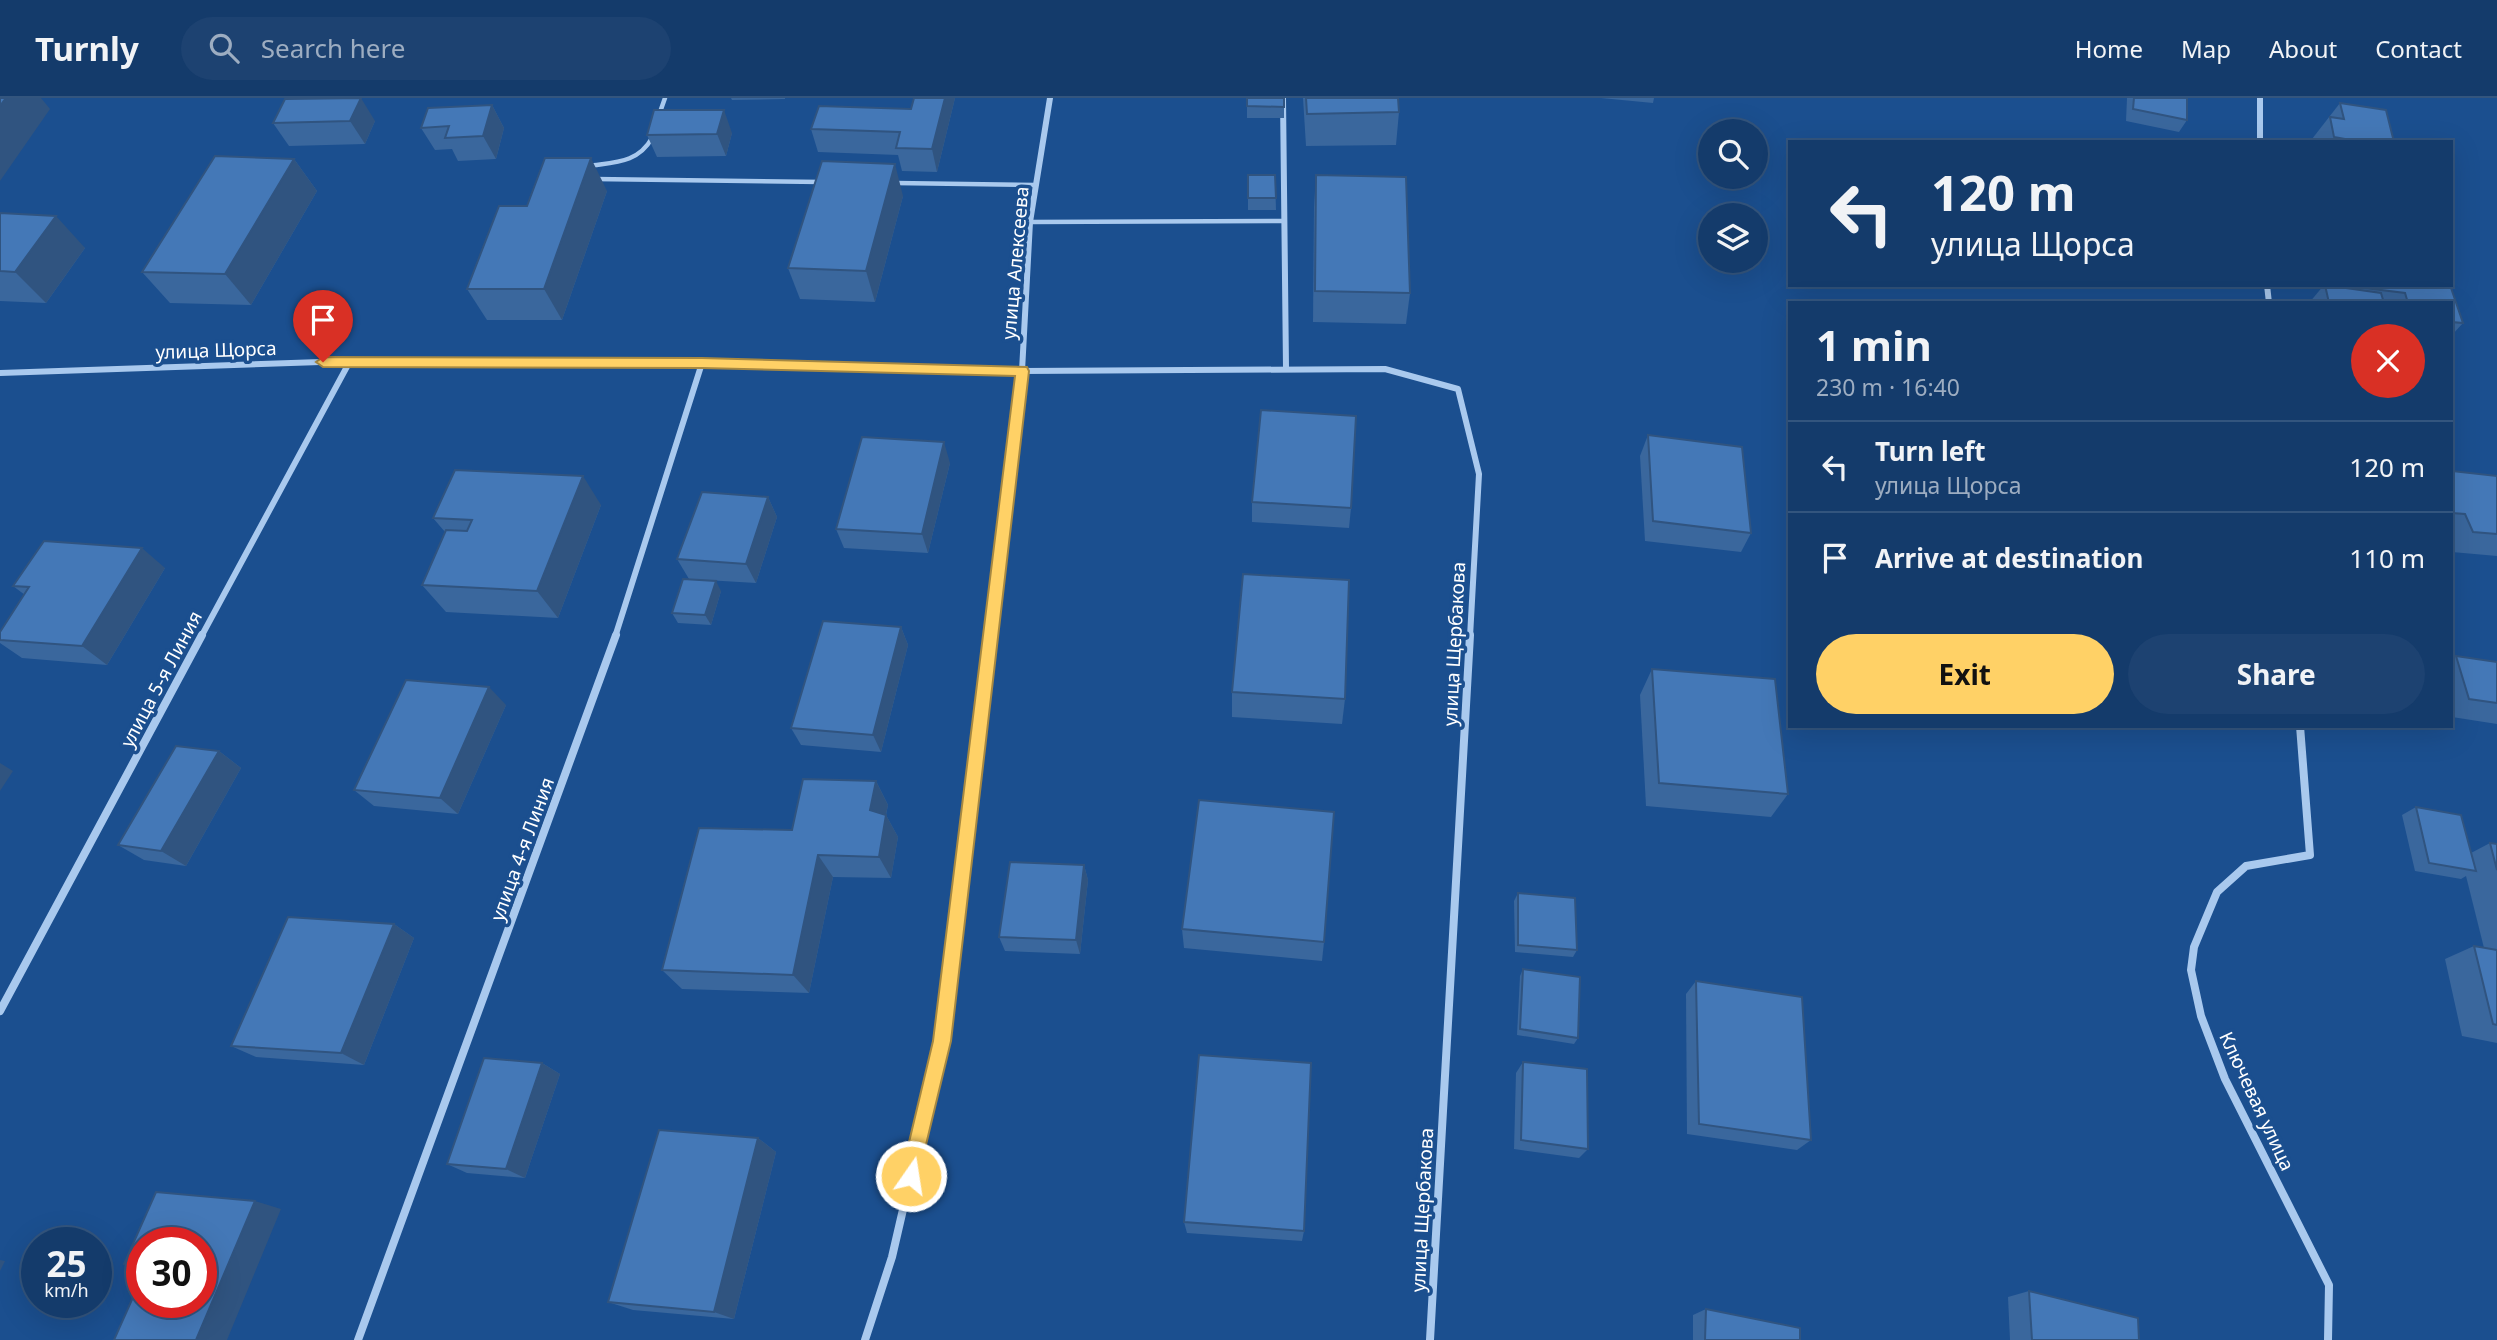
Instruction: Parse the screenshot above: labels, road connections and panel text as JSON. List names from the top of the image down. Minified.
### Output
{"streets":{"street":["улица Алексеева","улица Щорса","улица Щербакова","улица 5-я Линия","улица 4-я Линия","Ключевая улица"]},"crossings":[["улица Алексеева","улица Щорса"],["улица Алексеева","улица Щербакова"],["улица Щорса","улица Щербакова"],["улица Щорса","улица 5-я Линия"],["улица Щорса","улица 4-я Линия"]],"page":{"header":"Turnly","search":"Search here","nav":["Home","Map","About","Contact"],"turn":["120 m","улица Щорса"],"heading":["1 min","230 m · 16:40"],"list":[{"name":"Turn left","note":"улица Щорса","value":"120 m"},{"name":"Arrive at destination","value":"110 m"}],"buttons":["Exit","Share"],"speed":"25 km/h","limit":"30"}}
